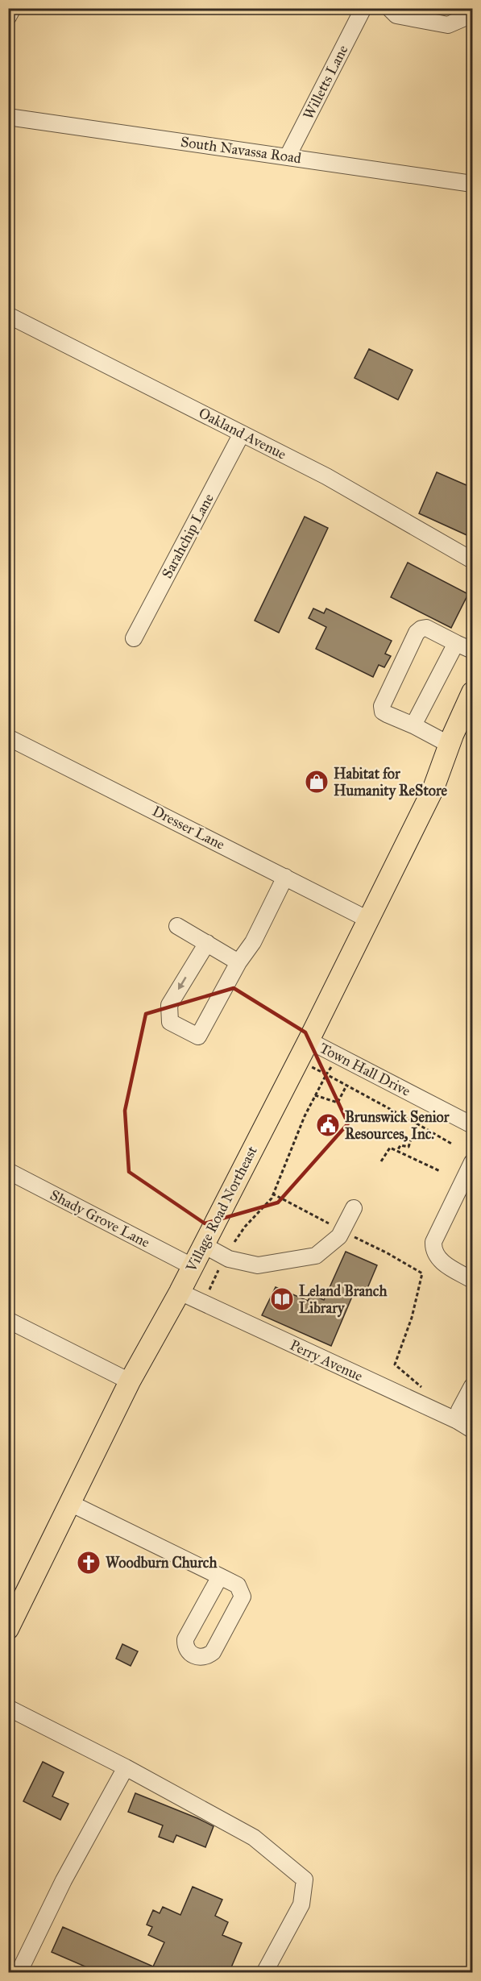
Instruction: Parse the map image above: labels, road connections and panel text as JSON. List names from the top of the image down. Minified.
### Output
{"streets":{"main road":["Village Road Northeast"],"street":["Willetts Lane","South Navassa Road","Oakland Avenue","Sarahchip Lane","Dresser Lane","Town Hall Drive","Shady Grove Lane","Perry Avenue"]},"crossings":[["Willetts Lane","South Navassa Road"],["Oakland Avenue","Sarahchip Lane"],["Dresser Lane","Village Road Northeast"],["Town Hall Drive","Village Road Northeast"],["Village Road Northeast","Shady Grove Lane"],["Village Road Northeast","Perry Avenue"]],"places":{"shop":["Habitat for Humanity ReStore"],"public building":["Brunswick Senior Resources, Inc."],"library":["Leland Branch Library"],"church":["Woodburn Church"]}}
